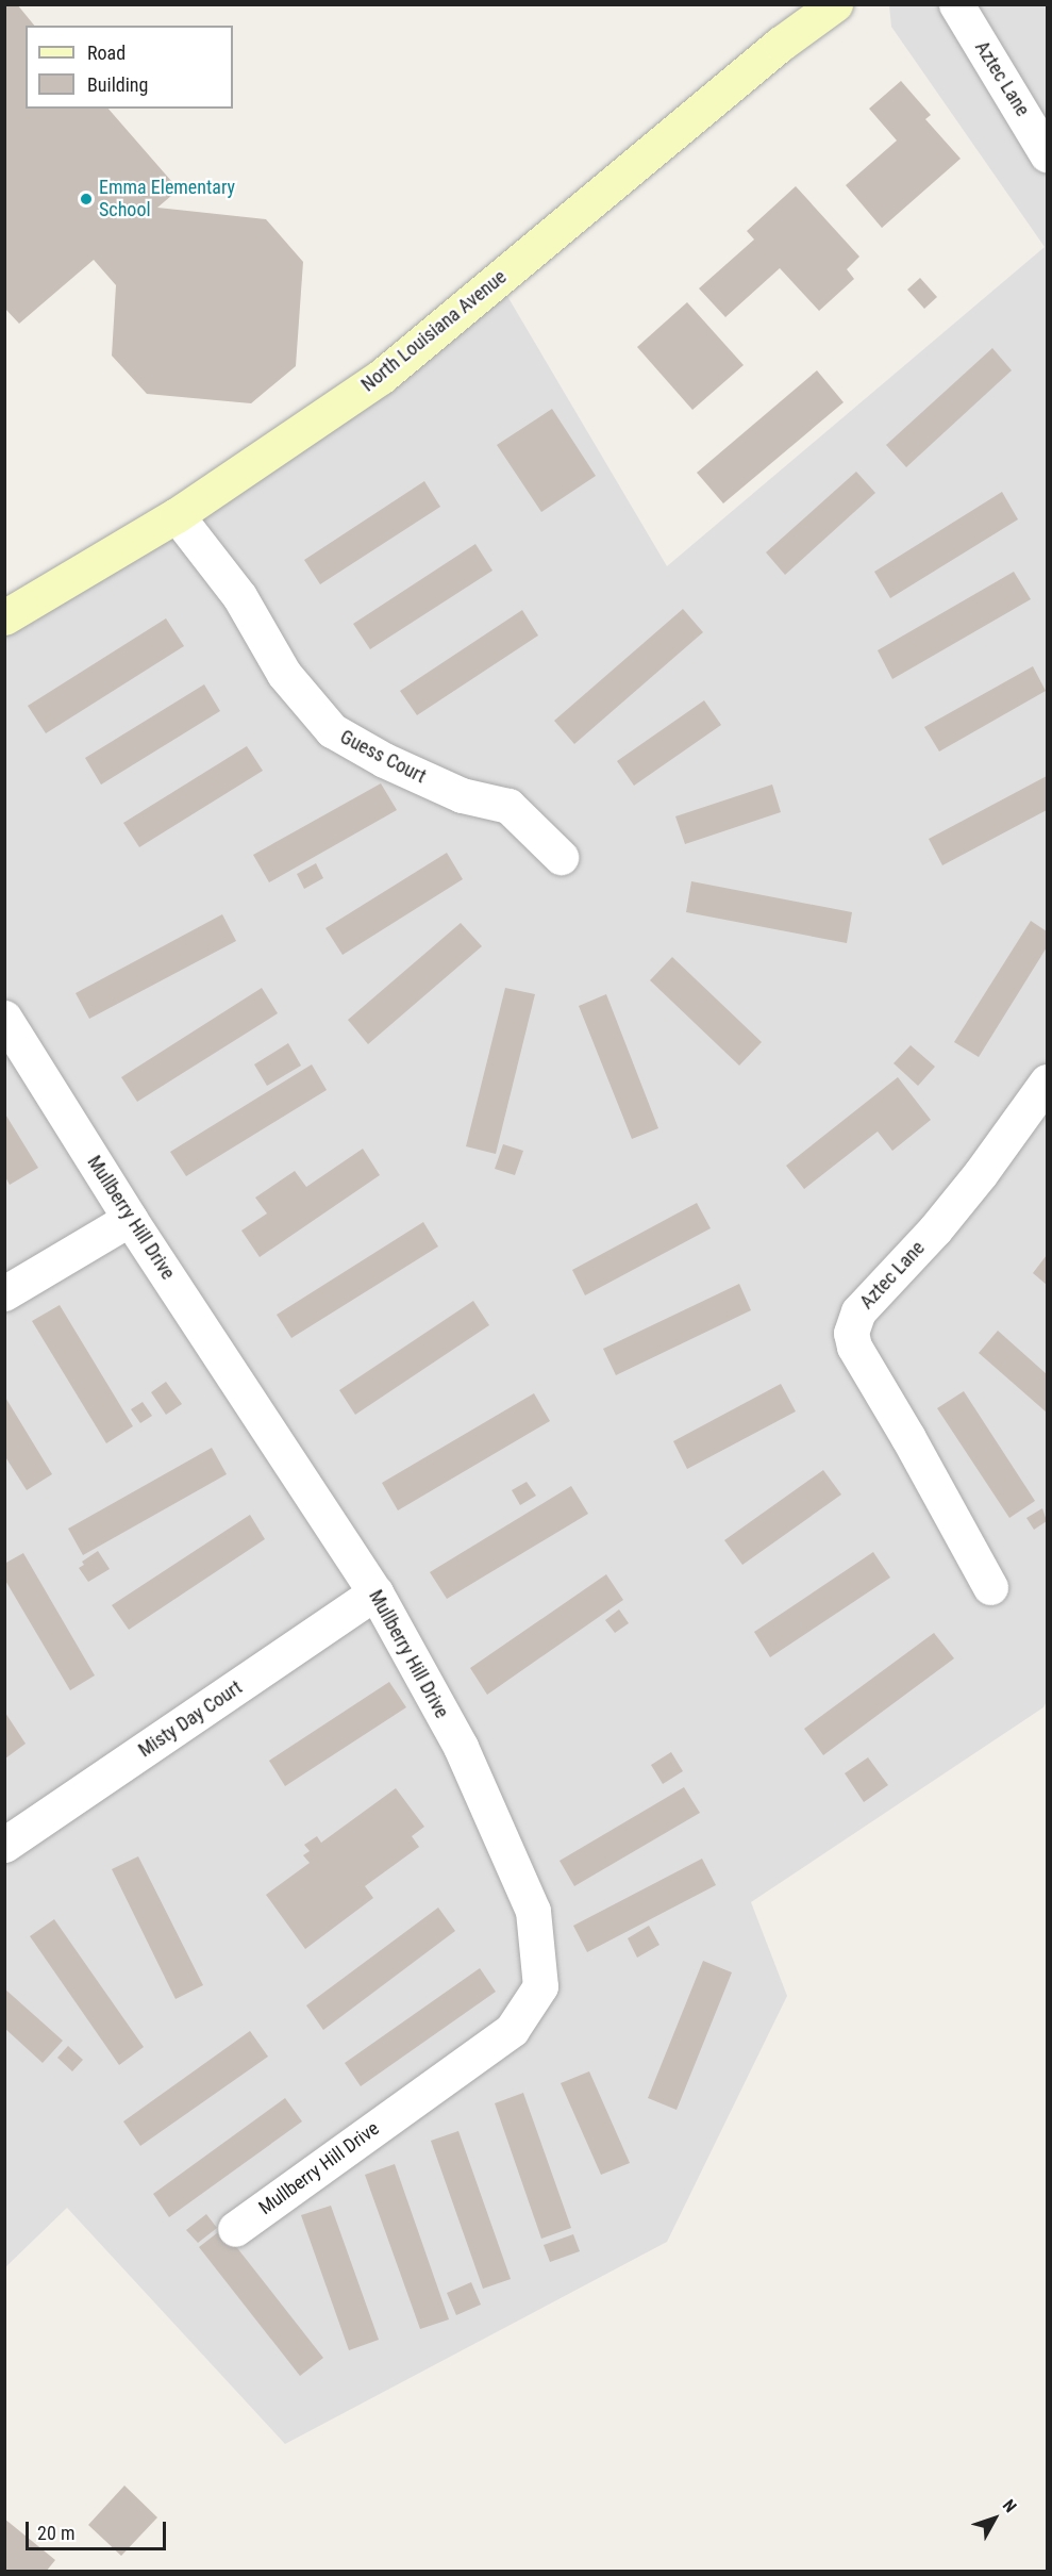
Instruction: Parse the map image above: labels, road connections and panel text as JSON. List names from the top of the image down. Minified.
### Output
{"streets":{"street":["Aztec Lane","North Louisiana Avenue","Guess Court","Mullberry Hill Drive","Misty Day Court"]},"crossings":[["North Louisiana Avenue","Guess Court"],["Mullberry Hill Drive","Misty Day Court"]],"places":["Emma Elementary School"],"legend":["Road","Building"],"scale_bar":"20 m","north":"top right"}
